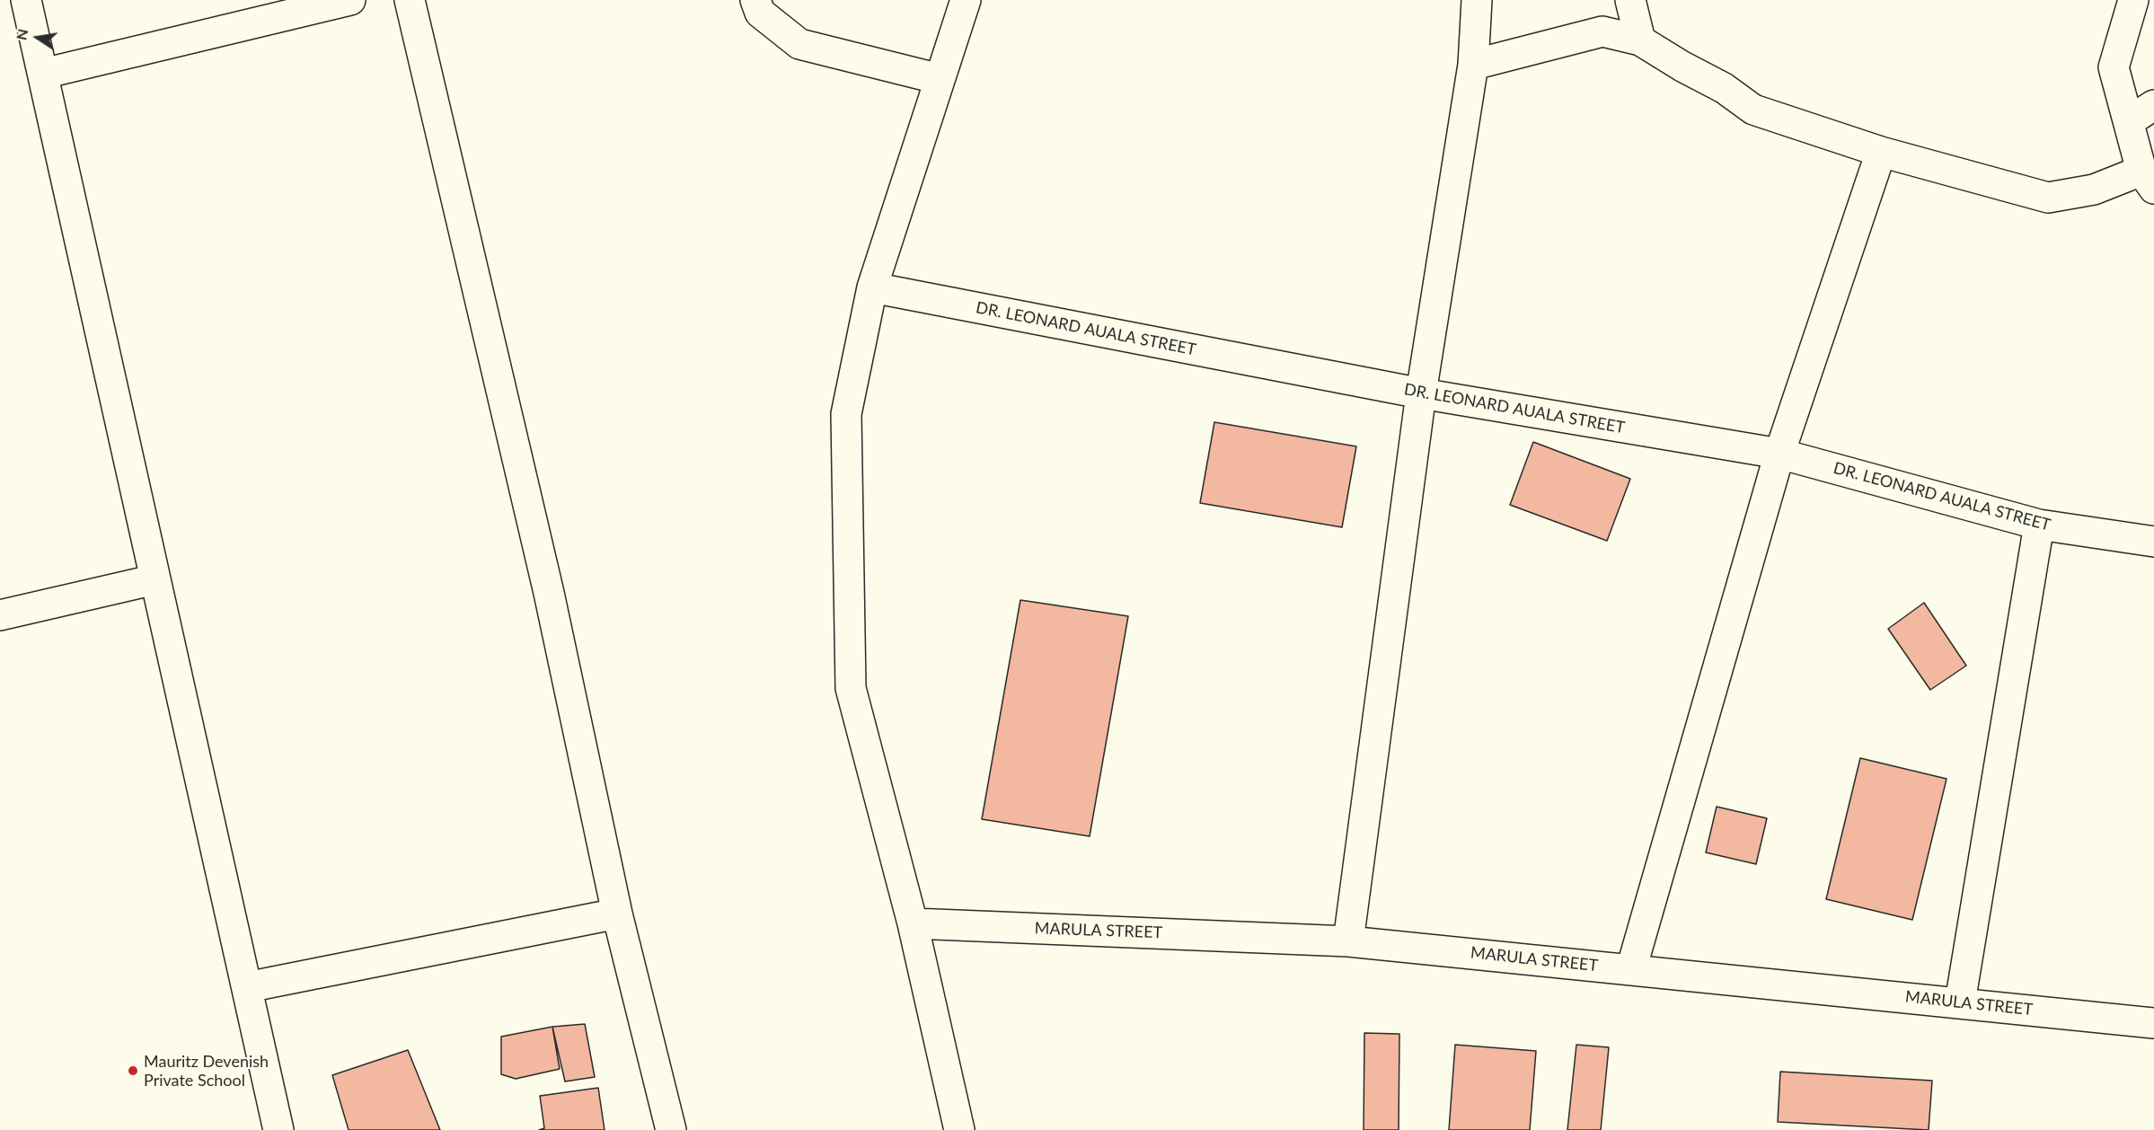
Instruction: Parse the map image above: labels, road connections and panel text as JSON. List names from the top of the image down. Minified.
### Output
{"streets":{"street":["DR. LEONARD AUALA STREET","MARULA STREET"]},"places":["Mauritz Devenish Private School"],"north":"left"}
